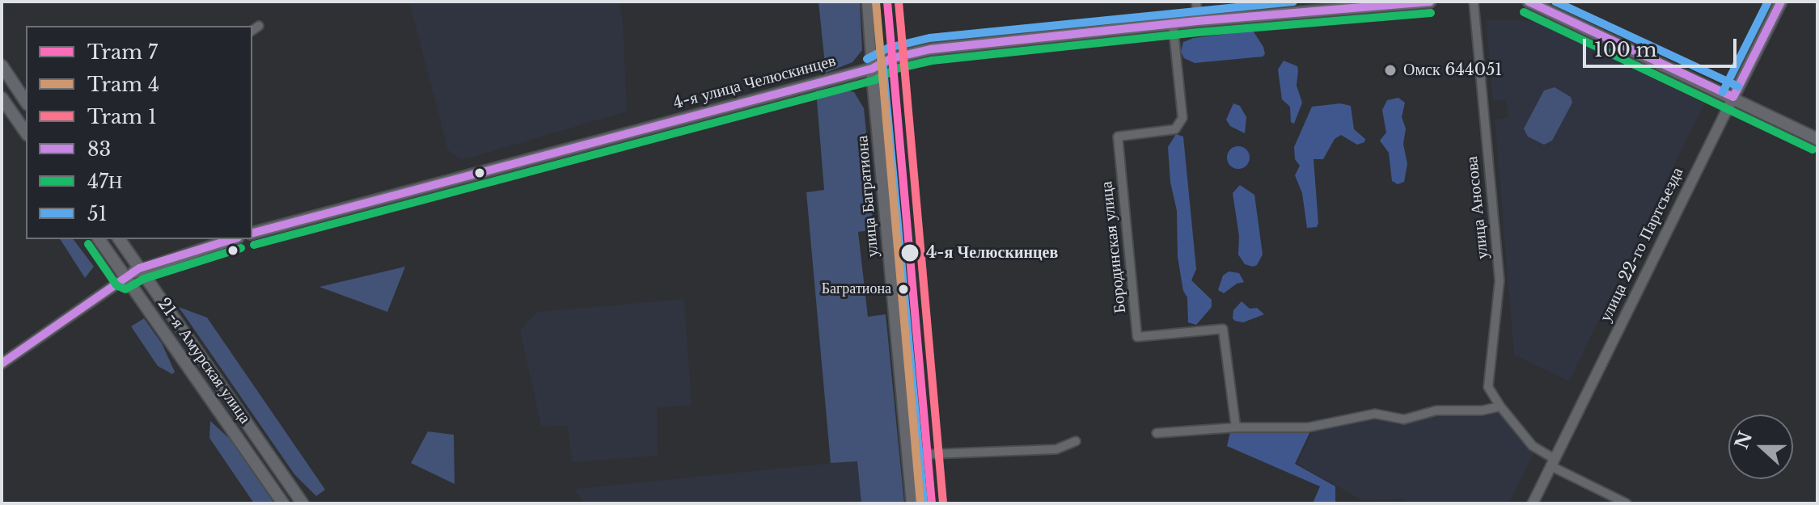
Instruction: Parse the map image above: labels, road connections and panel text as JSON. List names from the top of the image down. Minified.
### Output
{"streets":{"main road":["4-я улица Челюскинцев","улица Багратиона","улица 22-го Партсъезда","21-я Амурская улица"],"street":["улица Аносова","Бородинская улица"]},"crossings":[["4-я улица Челюскинцев","улица Багратиона"],["4-я улица Челюскинцев","Бородинская улица"],["улица Аносова","улица 22-го Партсъезда"]],"places":["Омск 644051","4-я Челюскинцев","Багратиона"],"lines":["tram line 7","tram line 1","transit line 83","transit line 51","tram line 4","transit line 47Н"],"legend":["Tram 7","Tram 4","Tram 1","83","47Н","51"],"scale_bar":"100 m","north":"left"}
